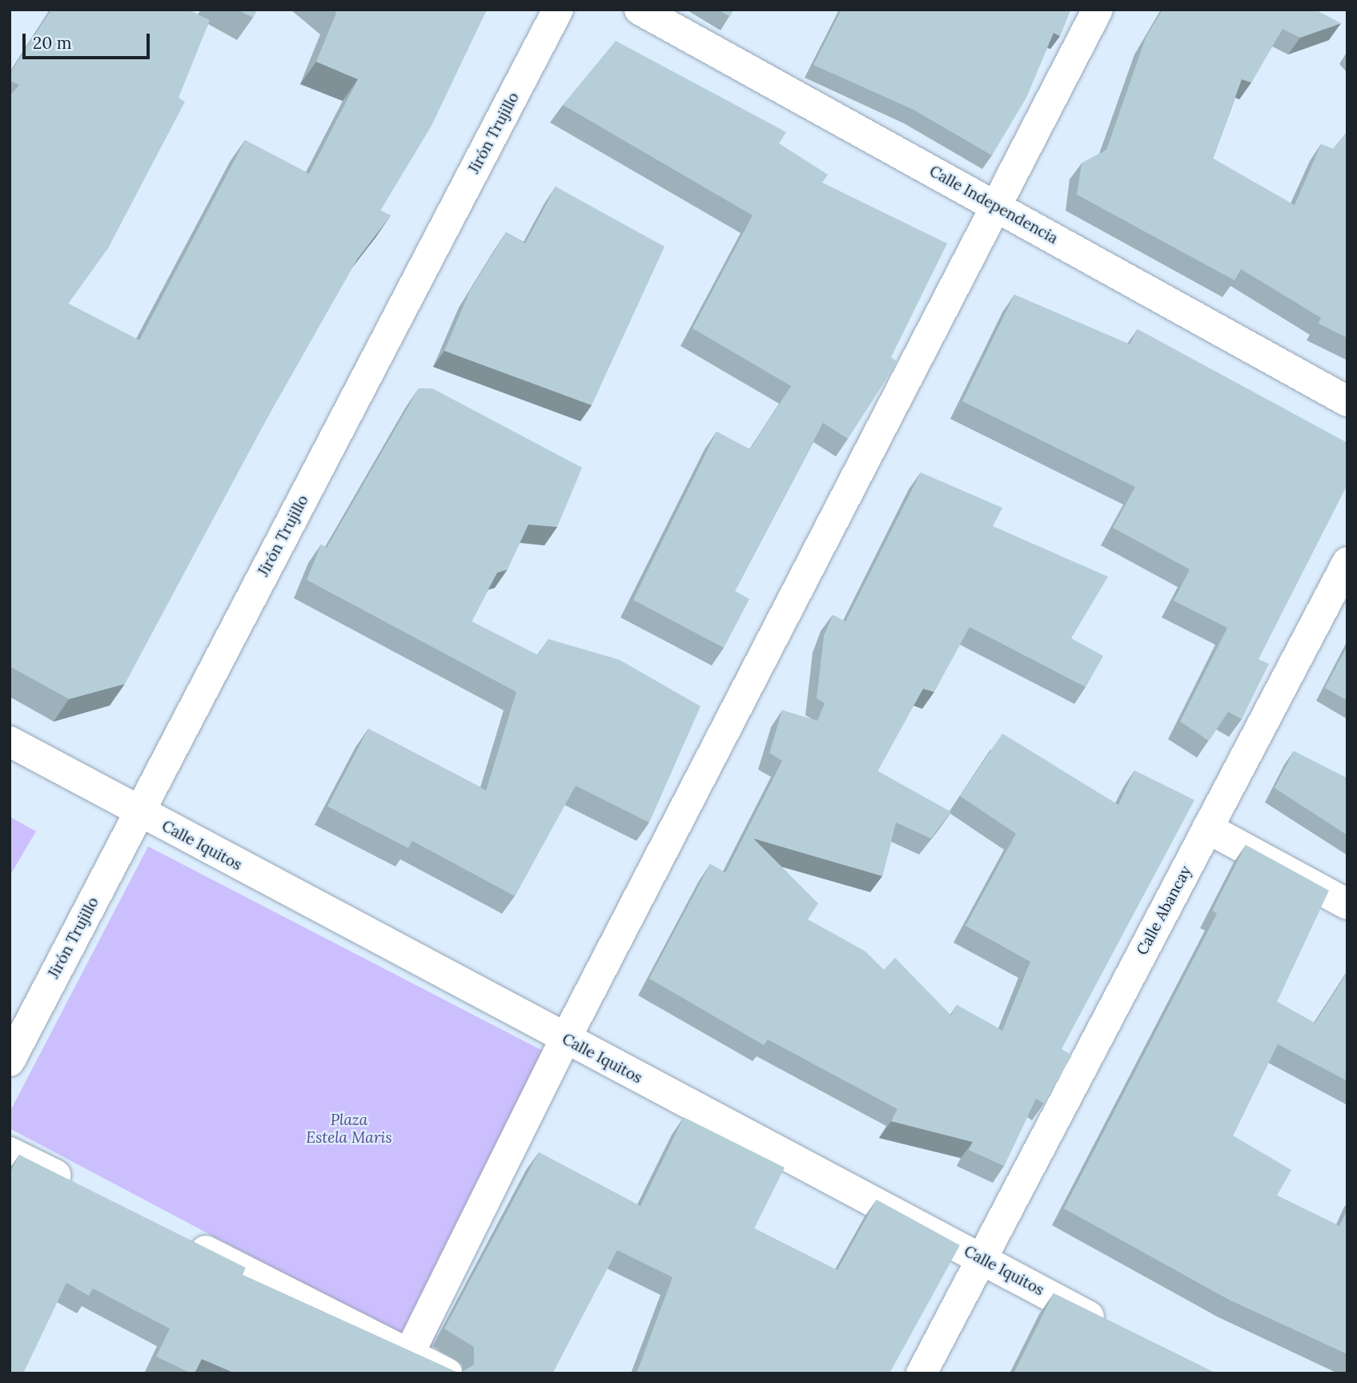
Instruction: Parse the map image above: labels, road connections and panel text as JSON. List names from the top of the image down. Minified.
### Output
{"streets":{"street":["Jirón Trujillo","Calle Independencia","Calle Iquitos","Calle Abancay"]},"crossings":[["Jirón Trujillo","Calle Iquitos"],["Calle Iquitos","Calle Abancay"]],"parks":["Plaza Estela Maris"],"scale_bar":"20 m"}
